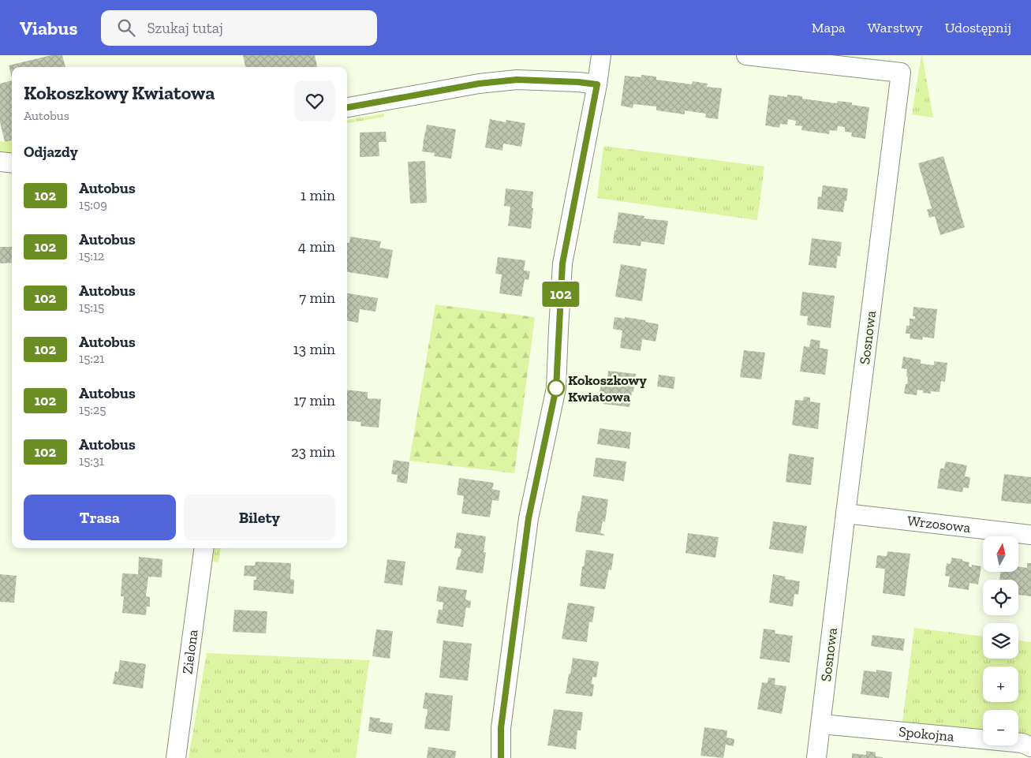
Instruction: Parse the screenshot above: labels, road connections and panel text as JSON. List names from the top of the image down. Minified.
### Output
{"streets":{"street":["Sosnowa","Wrzosowa","Zielona","Spokojna"]},"crossings":[["Sosnowa","Wrzosowa"],["Sosnowa","Spokojna"]],"places":["Kokoszkowy Kwiatowa"],"lines":["bus line 102"],"north":"top","page":{"header":"Viabus","search":"Szukaj tutaj","nav":["Mapa","Warstwy","Udostępnij"],"on_map":"102","heading":[["Kokoszkowy Kwiatowa","Autobus"],"Odjazdy"],"list":[{"mark":"102","name":"Autobus","note":"15:09","value":"1 min"},{"mark":"102","name":"Autobus","note":"15:12","value":"4 min"},{"mark":"102","name":"Autobus","note":"15:15","value":"7 min"},{"mark":"102","name":"Autobus","note":"15:21","value":"13 min"},{"mark":"102","name":"Autobus","note":"15:25","value":"17 min"},{"mark":"102","name":"Autobus","note":"15:31","value":"23 min"}],"buttons":["Trasa","Bilety"],"map_buttons":["+","−"]}}
